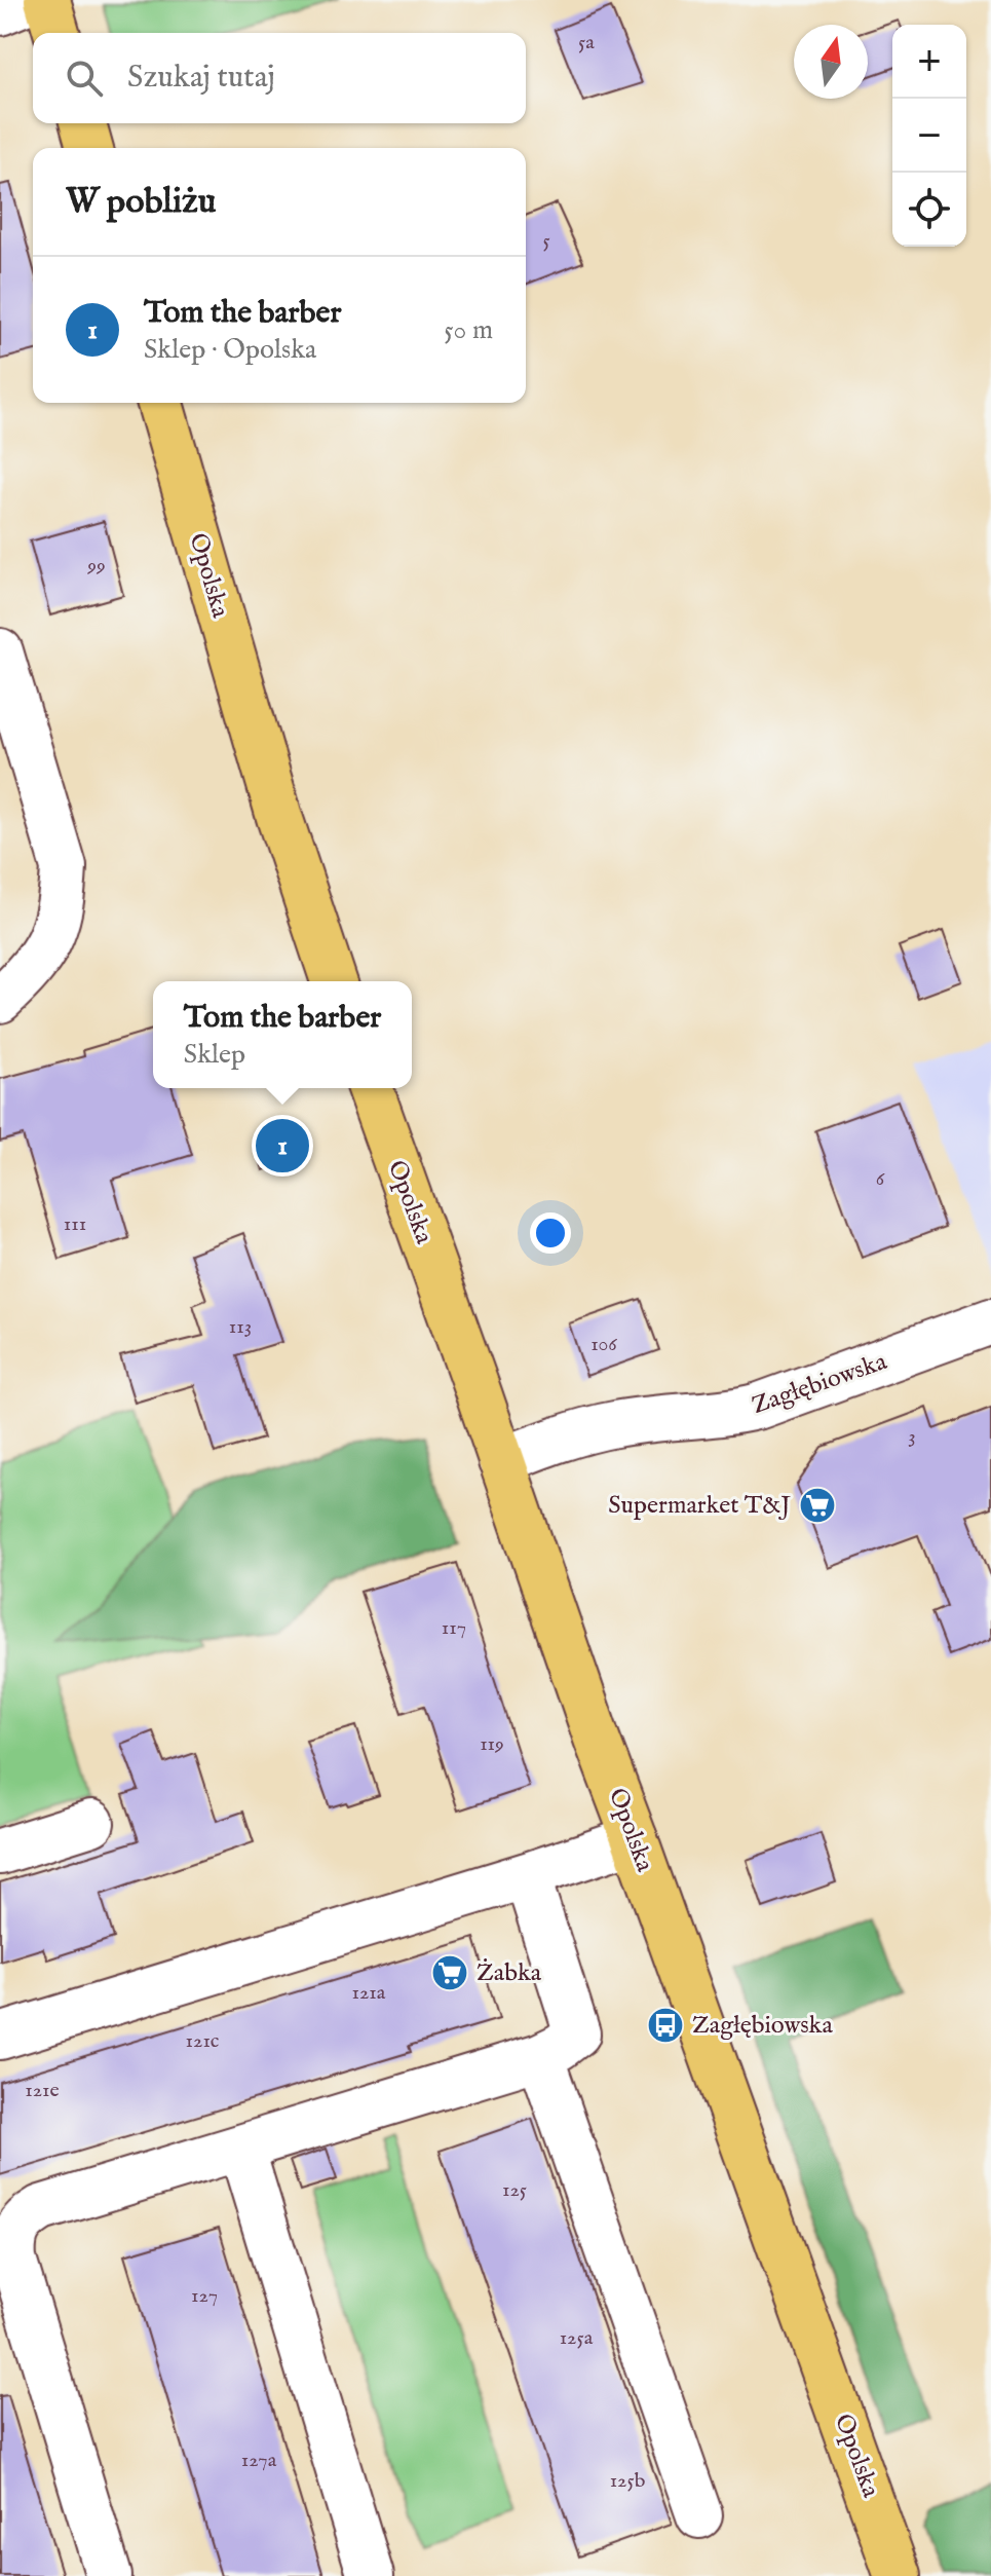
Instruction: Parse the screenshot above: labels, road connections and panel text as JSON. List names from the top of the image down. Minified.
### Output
{"streets":{"main road":["Opolska"],"street":["Zagłębiowska"]},"crossings":[["Opolska","Zagłębiowska"]],"places":{"supermarket":["Supermarket T&J","Żabka"],"bus stop":["Zagłębiowska"]},"house_numbers":["5a","5","99","6","111","113","106","3","117","119","121a","121c","121e","125","127","125a","127a","125b"],"north":"top","page":{"map_buttons":["+","−"],"search":"Szukaj tutaj","heading":"W pobliżu","list":[{"mark":"1","name":"Tom the barber","note":"Sklep · Opolska","value":"50 m"}],"popup":["Tom the barber","Sklep"],"pins":"1"}}
